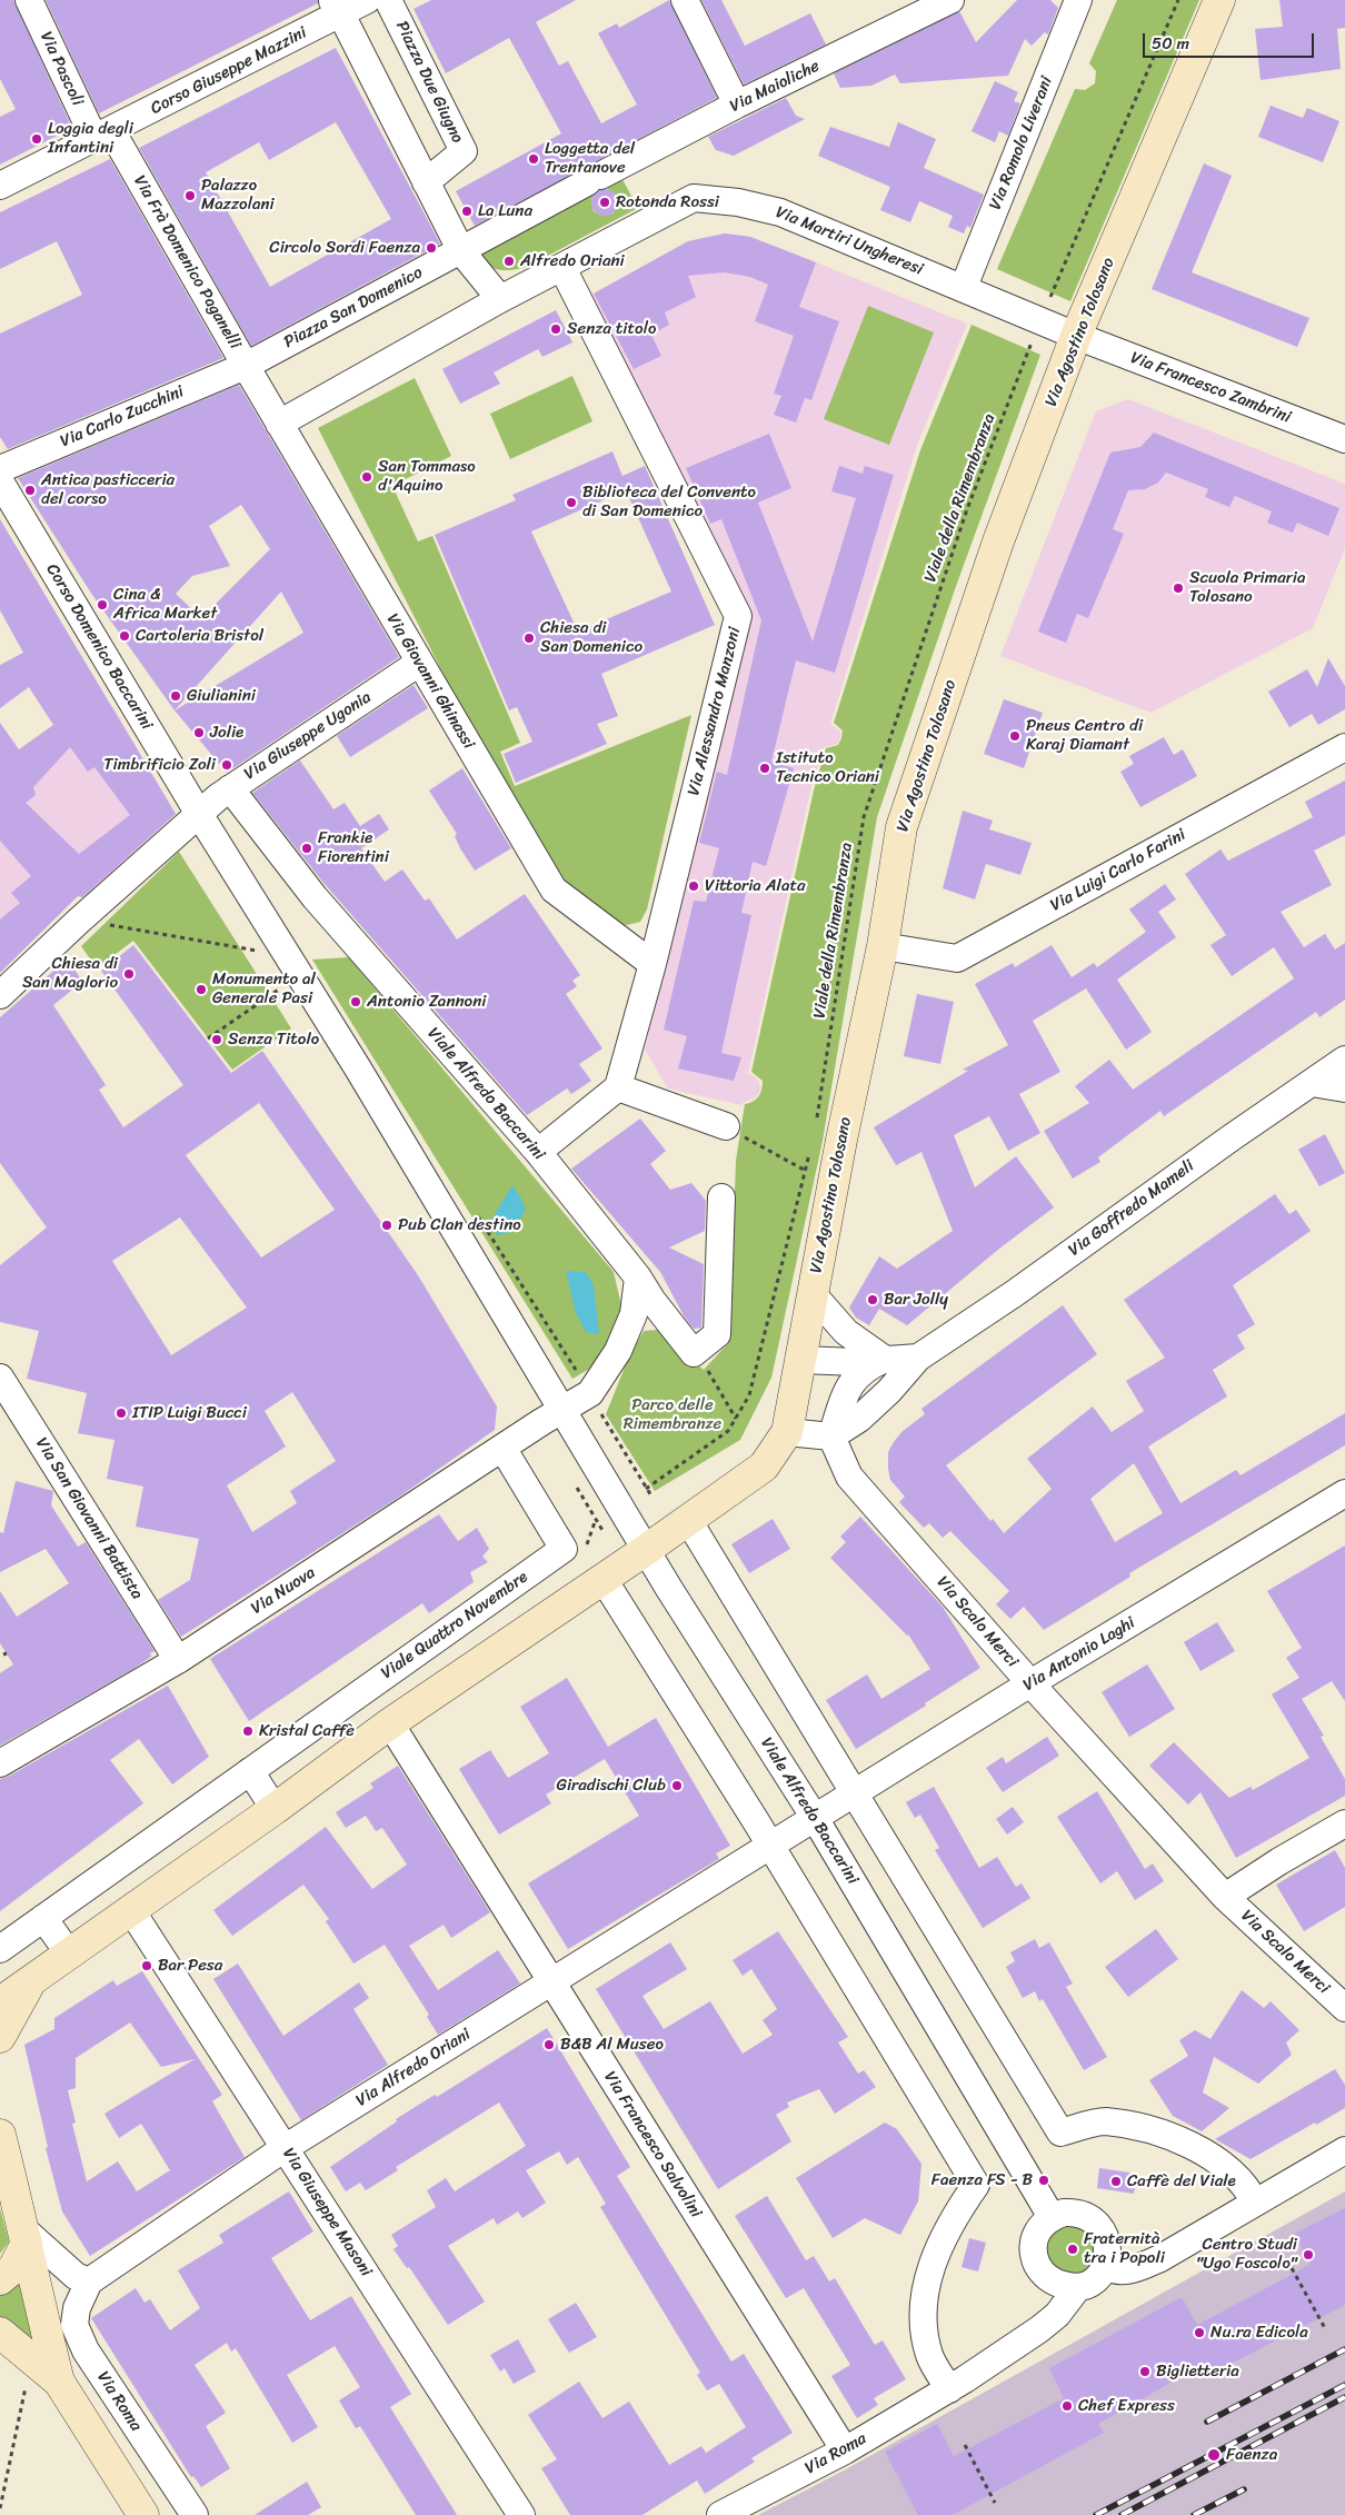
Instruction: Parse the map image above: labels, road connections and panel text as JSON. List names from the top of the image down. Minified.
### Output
{"streets":{"main road":["Via Agostino Tolosano"],"street":["Via Pascoli","Corso Giuseppe Mazzini","Piazza Due Giugno","Via Maioliche","Via Romolo Liverani","Via Martiri Ungheresi","Via Frà Domenico Paganelli","Piazza San Domenico","Via Francesco Zambrini","Via Carlo Zucchini","Corso Domenico Baccarini","Via Giovanni Ghinassi","Via Alessandro Manzoni","Via Giuseppe Ugonia","Via Luigi Carlo Farini","Viale Alfredo Baccarini","Via Goffredo Mameli","Via San Giovanni Battista","Via Nuova","Via Scalo Merci","Viale Quattro Novembre","Via Antonio Laghi","Via Alfredo Oriani","Via Francesco Salvolini","Via Giuseppe Masoni","Via Roma"],"path":["Viale della Rimembranza"]},"crossings":[["Via Pascoli","Corso Giuseppe Mazzini"],["Via Pascoli","Via Frà Domenico Paganelli"],["Corso Giuseppe Mazzini","Via Frà Domenico Paganelli"],["Via Maioliche","Piazza San Domenico"],["Via Romolo Liverani","Via Martiri Ungheresi"],["Via Martiri Ungheresi","Via Agostino Tolosano"],["Via Martiri Ungheresi","Via Francesco Zambrini"],["Via Martiri Ungheresi","Via Giovanni Ghinassi"],["Via Martiri Ungheresi","Via Alessandro Manzoni"],["Via Frà Domenico Paganelli","Piazza San Domenico"],["Via Frà Domenico Paganelli","Via Carlo Zucchini"],["Via Frà Domenico Paganelli","Via Giovanni Ghinassi"],["Piazza San Domenico","Via Carlo Zucchini"],["Piazza San Domenico","Via Giovanni Ghinassi"],["Via Agostino Tolosano","Via Francesco Zambrini"],["Via Agostino Tolosano","Via Luigi Carlo Farini"],["Via Agostino Tolosano","Viale Alfredo Baccarini"],["Via Carlo Zucchini","Via Giovanni Ghinassi"],["Corso Domenico Baccarini","Via Giuseppe Ugonia"],["Corso Domenico Baccarini","Viale Alfredo Baccarini"],["Via Giovanni Ghinassi","Via Alessandro Manzoni"],["Via Giovanni Ghinassi","Via Giuseppe Ugonia"],["Via Giuseppe Ugonia","Viale Alfredo Baccarini"],["Viale Alfredo Baccarini","Via Nuova"],["Viale Alfredo Baccarini","Via Antonio Laghi"],["Viale Alfredo Baccarini","Via Alfredo Oriani"],["Viale Alfredo Baccarini","Via Roma"],["Via Goffredo Mameli","Via Scalo Merci"],["Via San Giovanni Battista","Via Nuova"],["Via Nuova","Viale Quattro Novembre"],["Via Scalo Merci","Via Antonio Laghi"],["Via Antonio Laghi","Via Alfredo Oriani"],["Via Alfredo Oriani","Via Francesco Salvolini"],["Via Alfredo Oriani","Via Giuseppe Masoni"],["Via Alfredo Oriani","Via Roma"],["Via Francesco Salvolini","Via Roma"]],"parks":["Parco delle Rimembranze"],"places":["Loggia degli Infantini","Loggetta del Trentanove","Palazzo Mazzolani","Rotonda Rossi","La Luna","Circolo Sordi Faenza","Alfredo Oriani","Senza titolo","San Tommaso d'Aquino","Antica pasticceria del corso","Biblioteca del Convento di San Domenico","Scuola Primaria Tolosano","Cina & Africa Market","Cartoleria Bristol","Chiesa di San Domenico","Giulianini","Jolie","Pneus Centro di Karaj Diamant","Timbrificio Zoli","Istituto Tecnico Oriani","Frankie Fiorentini","Vittoria Alata","Chiesa di San Maglorio","Monumento al Generale Pasi","Antonio Zannoni","Senza Titolo","Pub Clan destino","Bar Jolly","ITIP Luigi Bucci","Kristal Caffè","Giradischi Club","Bar Pesa","B&B Al Museo","Faenza FS - B","Caffè del Viale","Fraternità tra i Popoli","Centro Studi \"Ugo Foscolo\"","Nu.ra Edicola","Biglietteria","Chef Express","Faenza"],"scale_bar":"50 m"}
